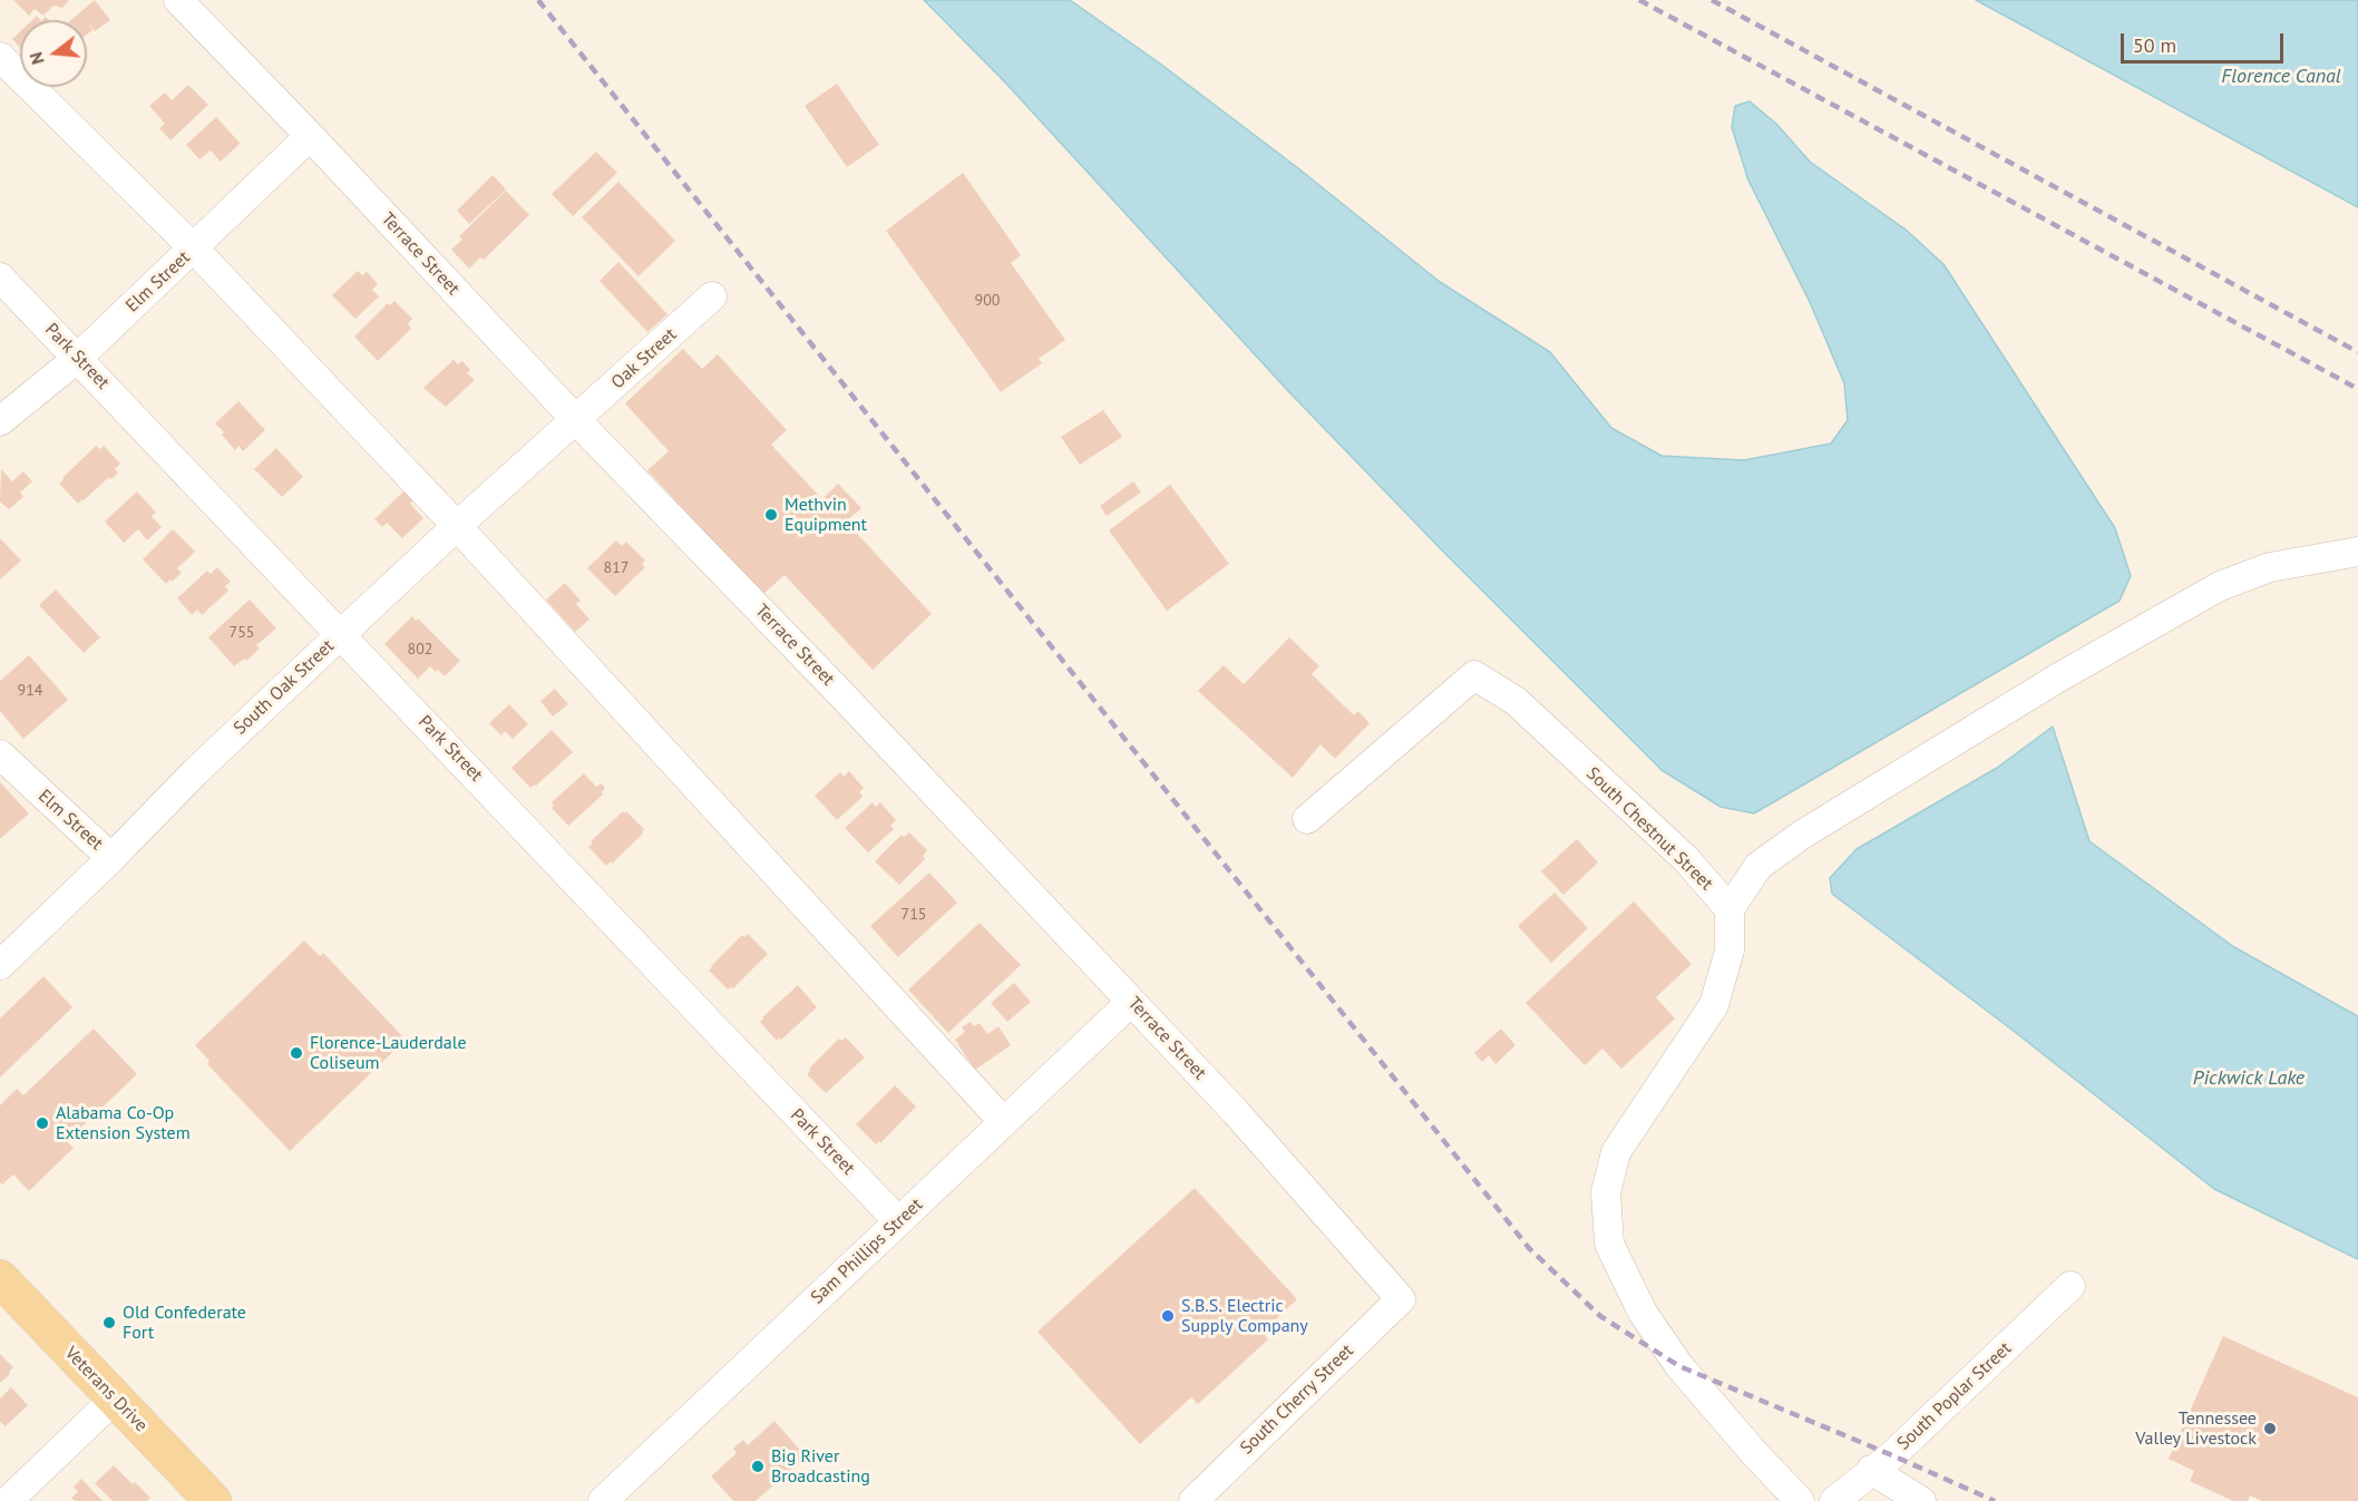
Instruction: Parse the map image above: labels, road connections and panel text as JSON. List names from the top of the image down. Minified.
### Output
{"streets":{"main road":["Veterans Drive"],"street":["Terrace Street","Elm Street","Park Street","Oak Street","South Oak Street","South Chestnut Street","Sam Phillips Street","South Poplar Street","South Cherry Street"]},"crossings":[["Terrace Street","Elm Street"],["Terrace Street","Oak Street"],["Terrace Street","South Oak Street"],["Terrace Street","Sam Phillips Street"],["Terrace Street","South Cherry Street"],["Elm Street","Park Street"],["Elm Street","South Oak Street"],["Park Street","South Oak Street"],["Park Street","Sam Phillips Street"],["Oak Street","South Oak Street"]],"water":["Florence Canal","Pickwick Lake"],"places":["Methvin Equipment","Florence-Lauderdale Coliseum","Alabama Co-Op Extension System","S.B.S. Electric Supply Company","Old Confederate Fort","Tennessee Valley Livestock","Big River Broadcasting"],"house_numbers":["900","817","755","802","914","715"],"scale_bar":"50 m","north":"left"}
